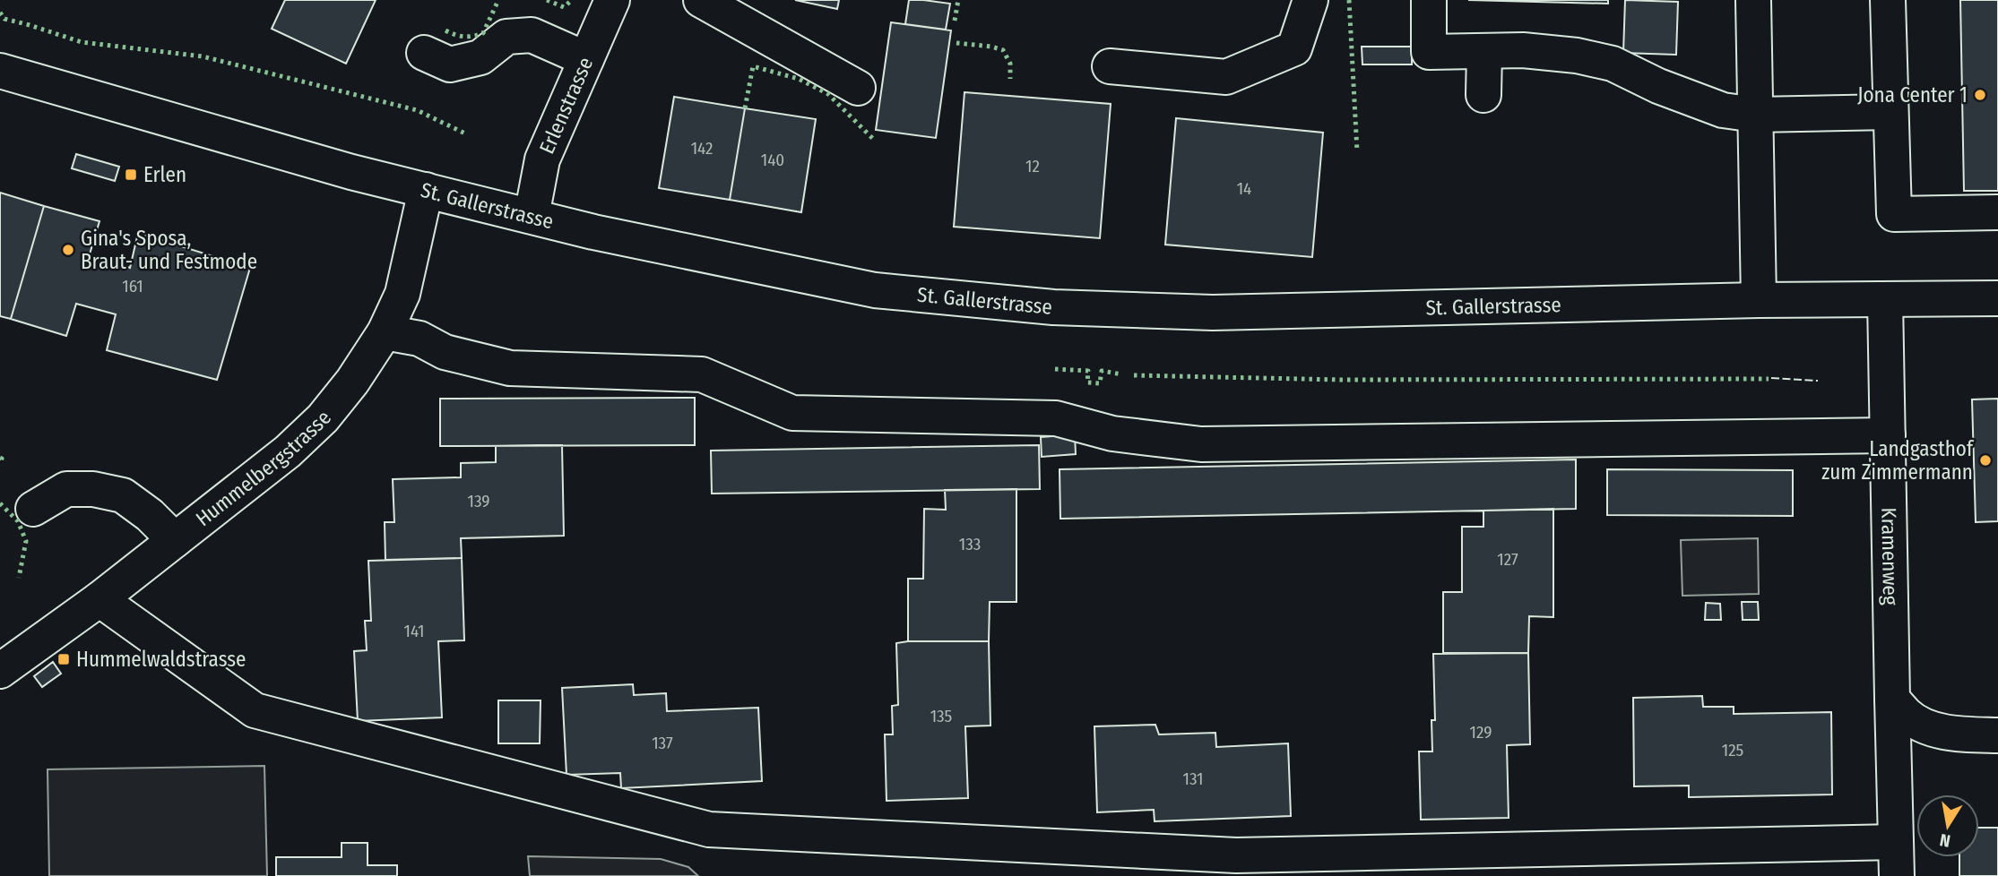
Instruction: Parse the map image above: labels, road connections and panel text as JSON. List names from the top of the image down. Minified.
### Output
{"streets":{"street":["Erlenstrasse","St. Gallerstrasse","Hummelbergstrasse","Kramenweg"]},"crossings":[["Erlenstrasse","St. Gallerstrasse"],["St. Gallerstrasse","Hummelbergstrasse"],["St. Gallerstrasse","Kramenweg"]],"places":{"other":["Jona Center 1","Gina's Sposa, Braut- und Festmode","Landgasthof zum Zimmermann"],"transit":["Erlen","Hummelwaldstrasse"]},"house_numbers":["142","140","12","14","161","139","133","127","141","135","129","137","125","131"],"north":"bottom"}
